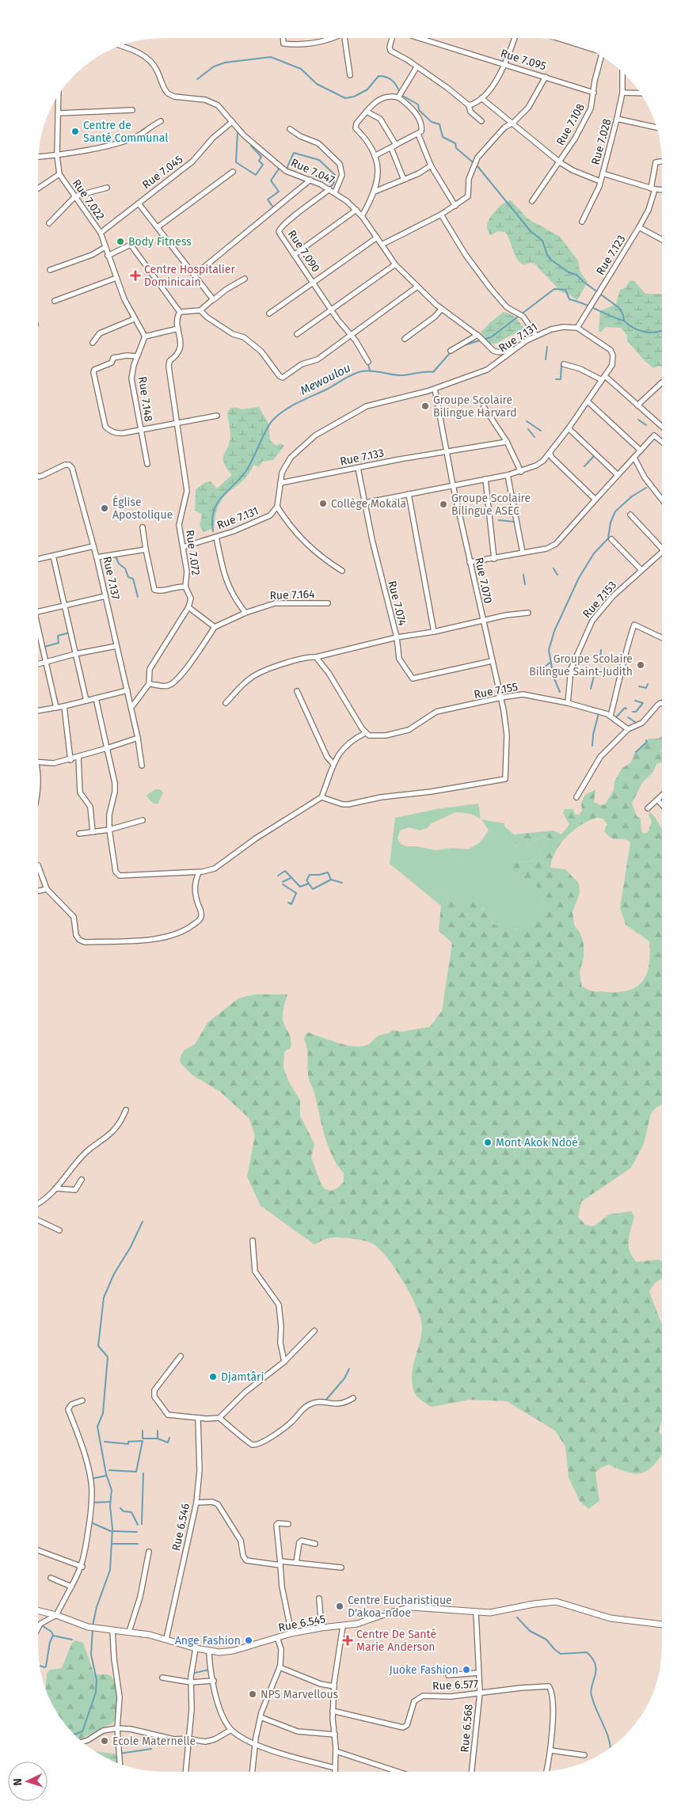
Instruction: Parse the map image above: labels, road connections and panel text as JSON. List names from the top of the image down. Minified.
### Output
{"streets":{"street":["Rue 7.095","Rue 7.108","Rue 7.028","Rue 7.047","Rue 7.045","Rue 7.022","Rue 7.090","Rue 7.123","Rue 7.131","Rue 7.148","Rue 7.133","Rue 7.072","Rue 7.137","Rue 7.070","Rue 7.164","Rue 7.153","Rue 7.074","Rue 7.155","Rue 6.546","Rue 6.545","Rue 6.577","Rue 6.568"]},"crossings":[["Rue 7.095","Rue 7.108"],["Rue 7.047","Rue 7.045"],["Rue 7.047","Rue 7.090"],["Rue 7.047","Rue 7.131"],["Rue 7.045","Rue 7.022"],["Rue 7.123","Rue 7.131"],["Rue 7.131","Rue 7.133"],["Rue 7.131","Rue 7.072"],["Rue 7.131","Rue 7.070"],["Rue 7.133","Rue 7.070"],["Rue 7.133","Rue 7.074"],["Rue 7.070","Rue 7.074"],["Rue 7.070","Rue 7.155"],["Rue 7.153","Rue 7.155"],["Rue 6.546","Rue 6.545"],["Rue 6.545","Rue 6.568"],["Rue 6.577","Rue 6.568"]],"water":["Mewoulou"],"places":{"other":["Centre de Santé Communal","Body Fitness","Groupe Scolaire Bilingue Harvard","Collège Mokala","Groupe Scolaire Bilingue ASEC","Église Apostolique","Groupe Scolaire Bilingue Saint-Judith","Mont Akok Ndoé","Djamtâri","Centre Eucharistique D'akoa-ndoe","Ange Fashion","Juoke Fashion","NPS Marvellous","Ecole Maternelle"],"health":["Centre Hospitalier Dominicain","Centre De Santé Marie Anderson"]},"north":"left"}
